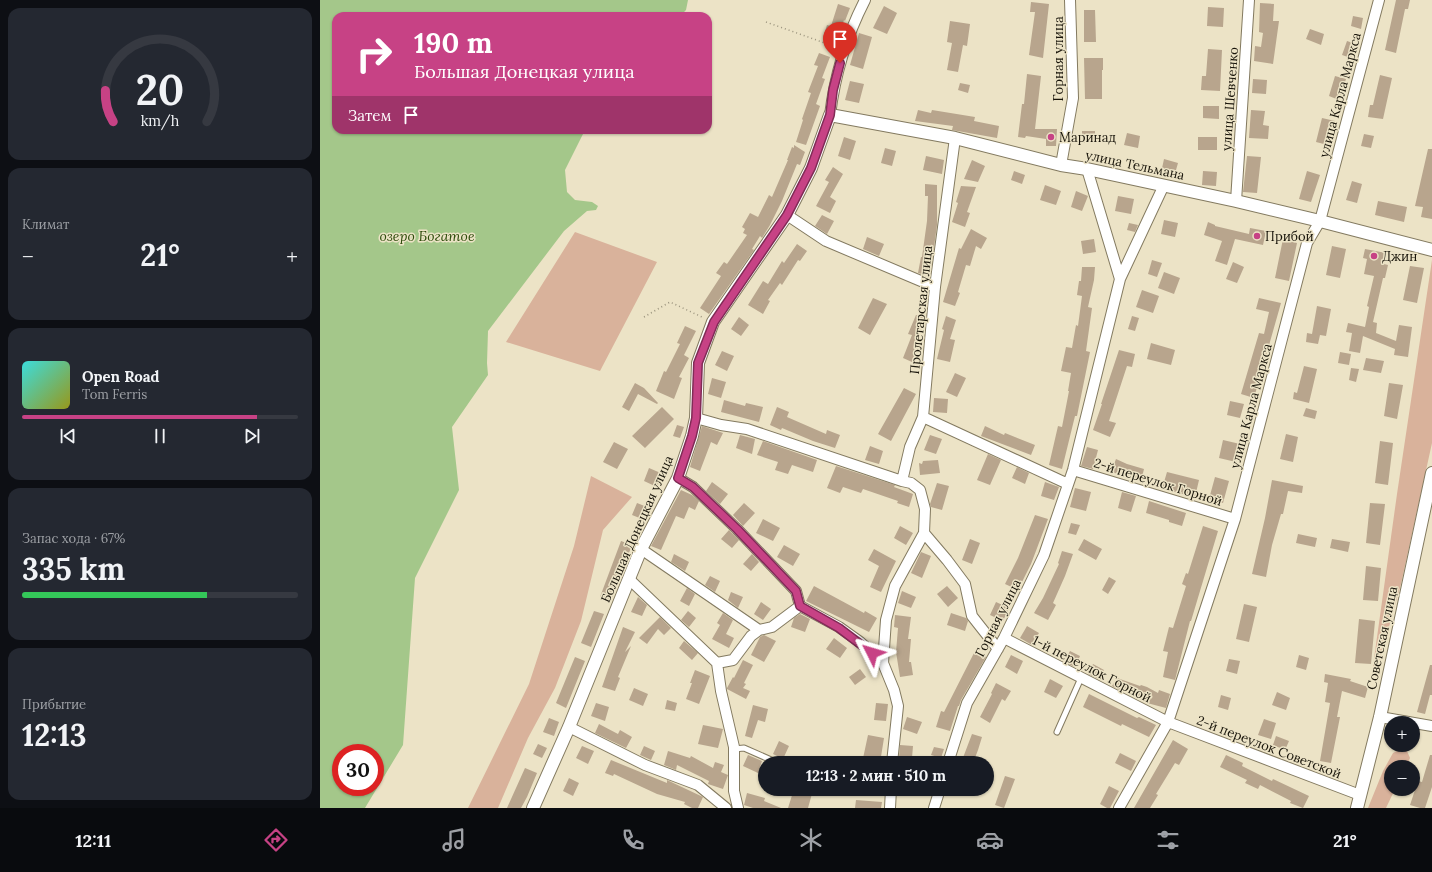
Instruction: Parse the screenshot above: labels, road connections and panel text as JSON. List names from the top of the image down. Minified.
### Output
{"streets":{"street":["Горная улица","улица Карла Маркса","улица Шевченко","улица Тельмана","Пролетарская улица","2-й переулок Горной","Большая Донецкая улица","Советская улица","1-й переулок Горной","2-й переулок Советской"]},"crossings":[["Горная улица","улица Тельмана"],["Горная улица","2-й переулок Горной"],["Горная улица","1-й переулок Горной"],["улица Карла Маркса","улица Тельмана"],["улица Карла Маркса","2-й переулок Горной"],["улица Карла Маркса","1-й переулок Горной"],["улица Карла Маркса","2-й переулок Советской"],["улица Шевченко","улица Тельмана"],["улица Тельмана","Пролетарская улица"],["улица Тельмана","Большая Донецкая улица"],["Советская улица","2-й переулок Советской"],["1-й переулок Горной","2-й переулок Советской"]],"water":["озеро Богатое"],"places":["Маринад","Прибой","Джин"],"page":{"turn":["190 m","Большая Донецкая улица"],"then":"Затем","tile":["Климат",["Запас хода · 67%","335 km"],["Прибытие","12:13"]],"heat":["−","21°","+"],"song":["Open Road","Tom Ferris"],"map_buttons":["+","−"],"limit":"30","trip":"12:13 · 2 мин · 510 m","tabs":["12:11","21°"],"gauge":["20","km/h"]}}
